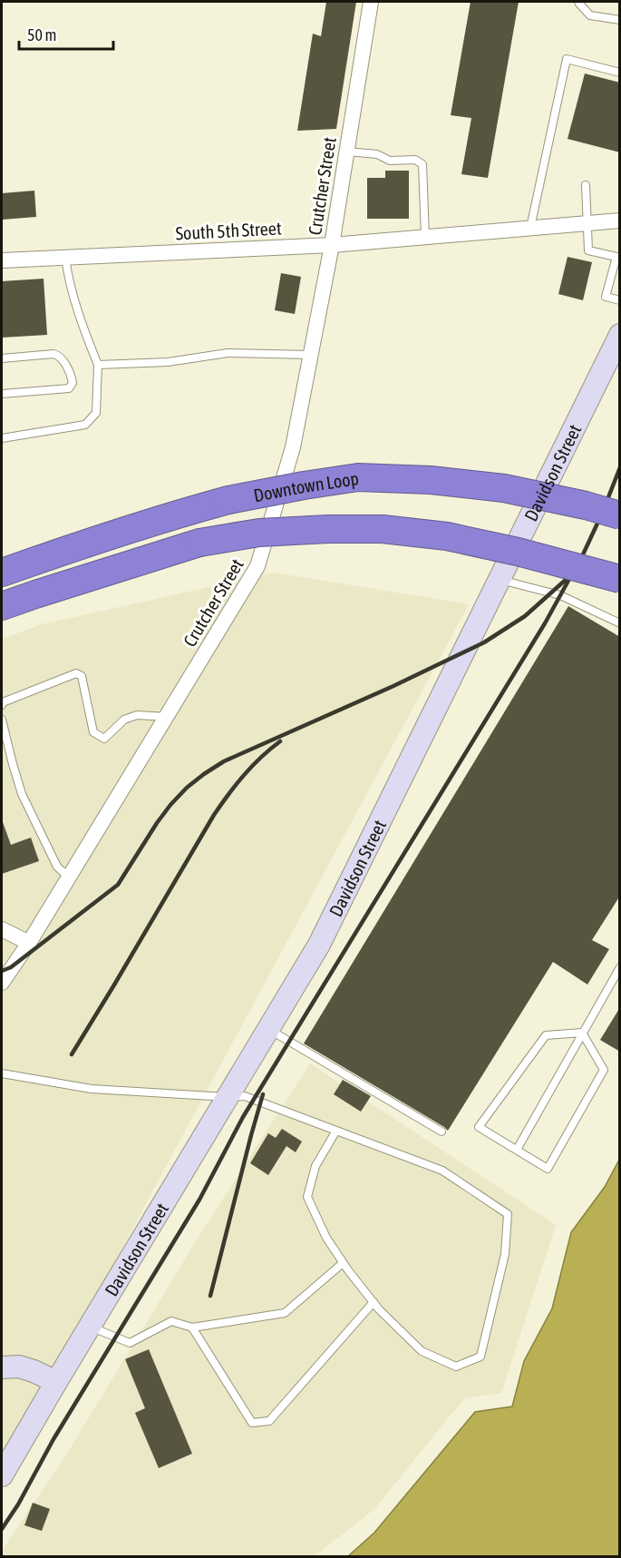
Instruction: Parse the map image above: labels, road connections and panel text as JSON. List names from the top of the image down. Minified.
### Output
{"streets":{"highway":["Downtown Loop"],"street":["Crutcher Street","South 5th Street","Davidson Street"]},"crossings":[["Crutcher Street","South 5th Street"]],"scale_bar":"50 m"}
